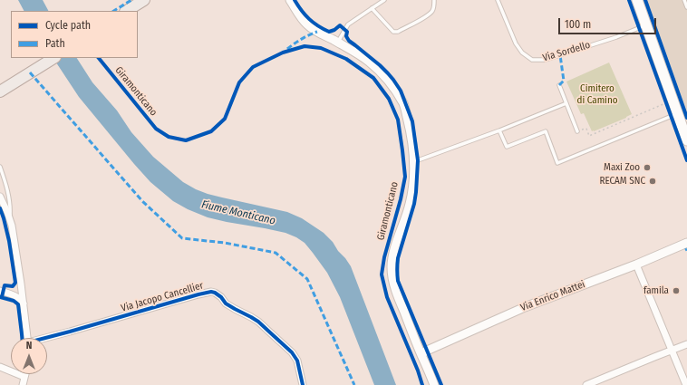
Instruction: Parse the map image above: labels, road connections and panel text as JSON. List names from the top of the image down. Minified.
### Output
{"streets":{"street":["Via Enrico Mattei","Via Jacopo Cancellier"],"lane":["Via Sordello"],"cycle path":["Giramonticano"]},"water":["Fiume Monticano"],"parks":["Cimitero di Camino"],"places":["Maxi Zoo","RECAM SNC","famila"],"legend":["Cycle path","Path"],"scale_bar":"100 m","north":"top"}
